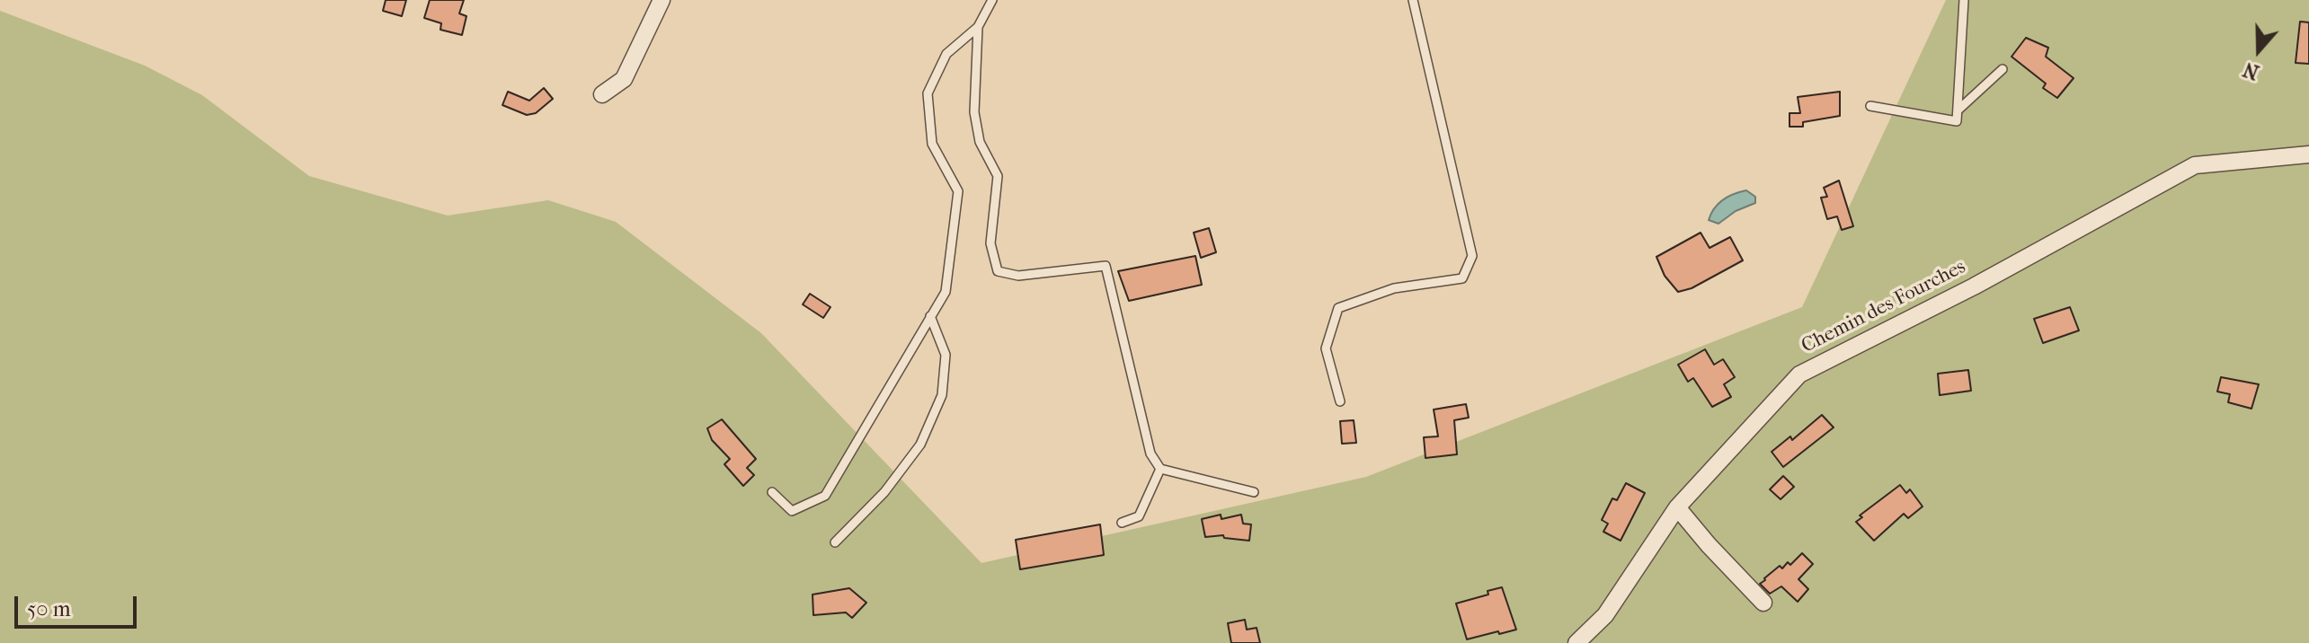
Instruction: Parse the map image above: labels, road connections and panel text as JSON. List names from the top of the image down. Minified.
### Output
{"streets":{"street":["Chemin des Fourches"]},"scale_bar":"50 m","north":"bottom"}
